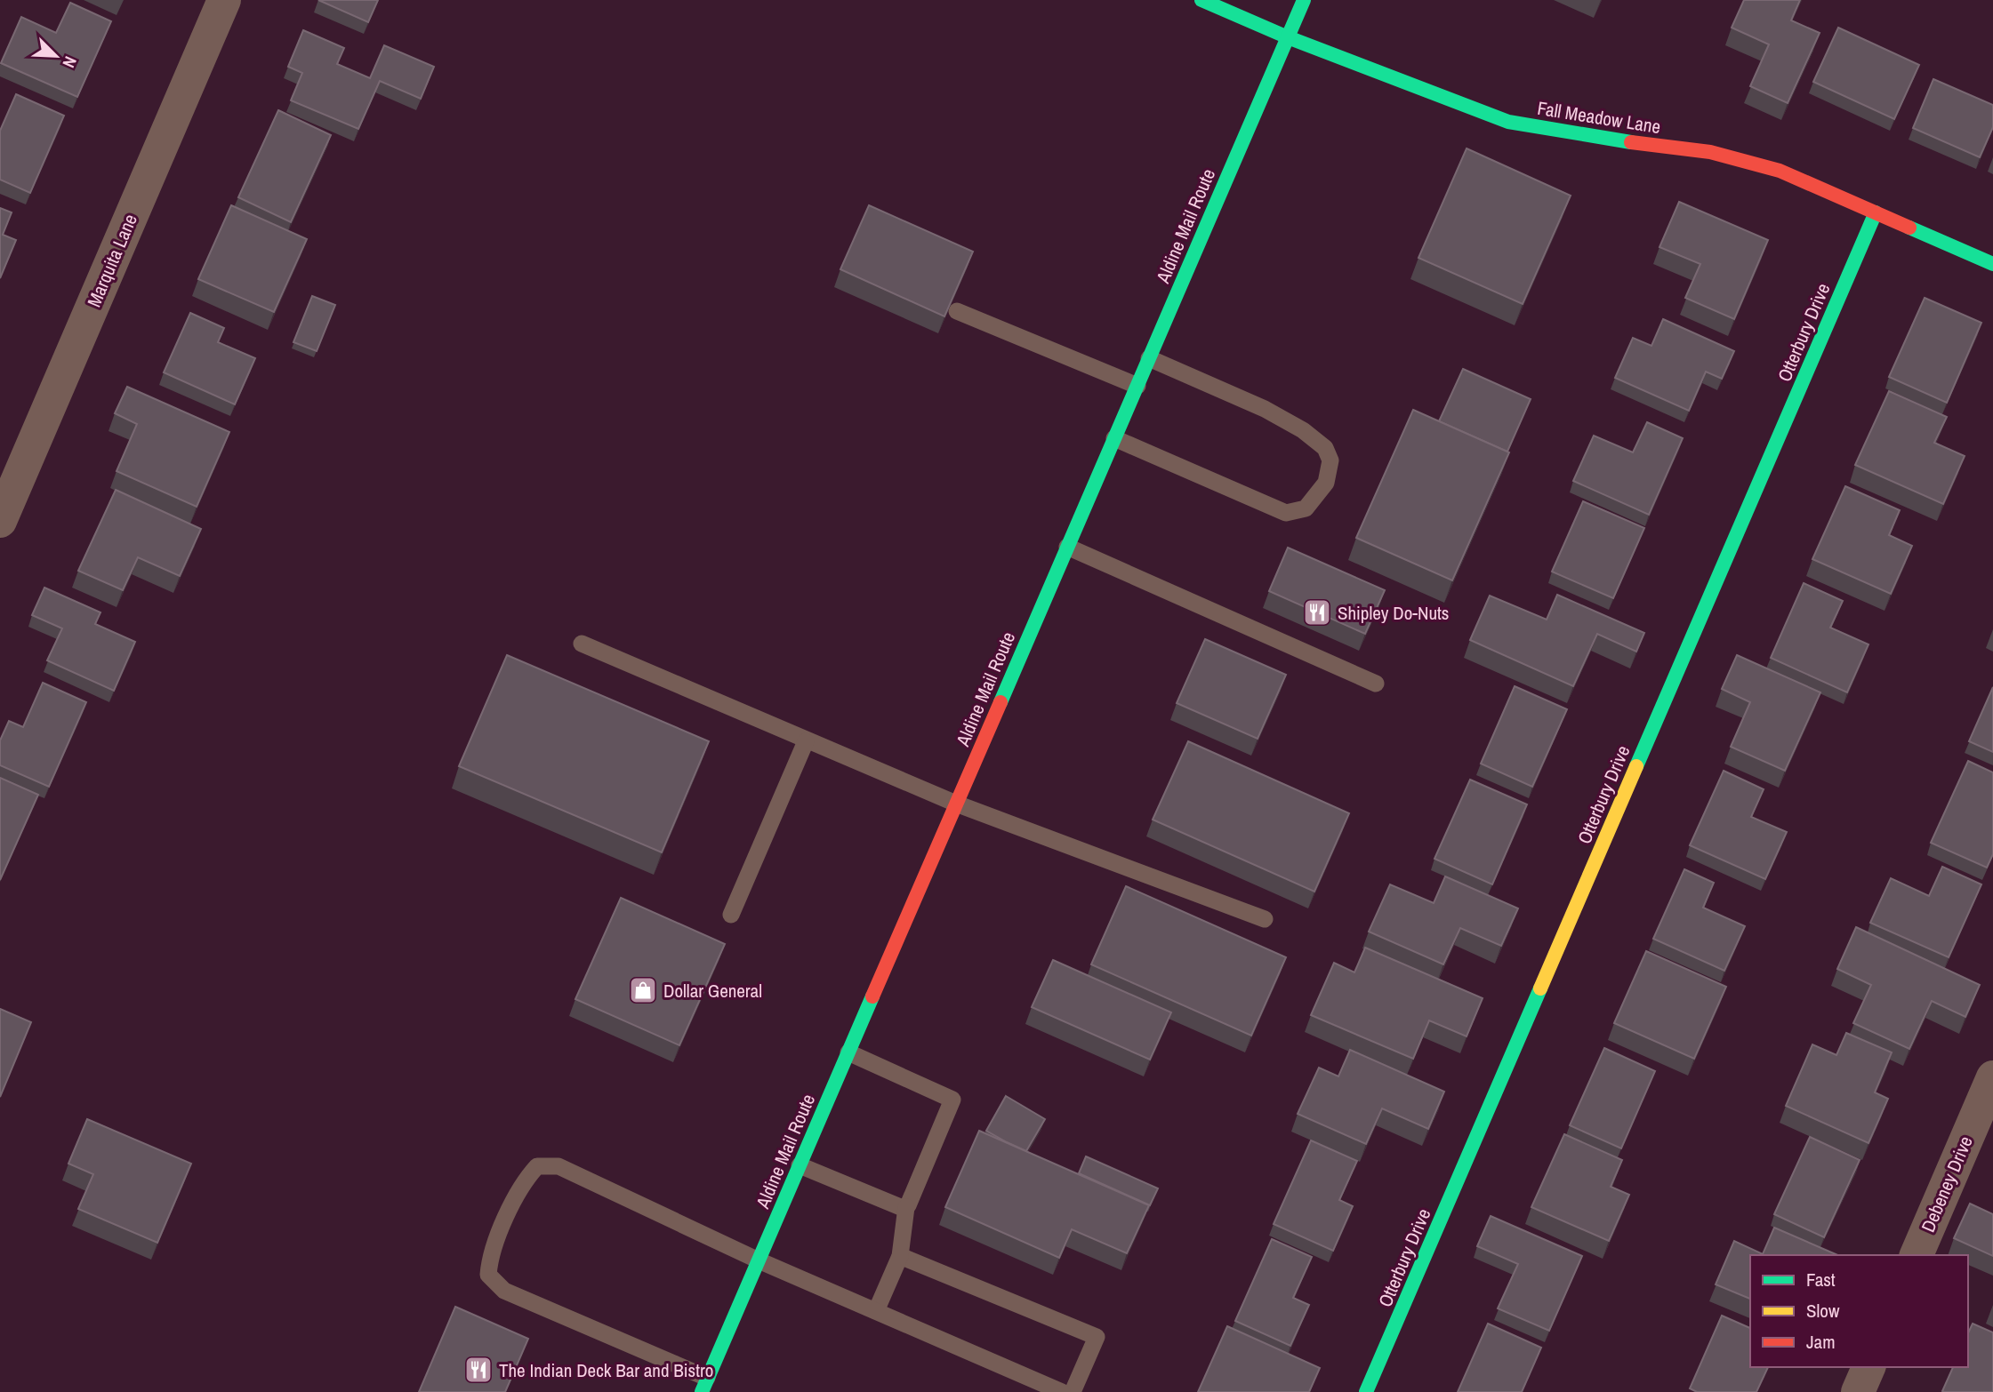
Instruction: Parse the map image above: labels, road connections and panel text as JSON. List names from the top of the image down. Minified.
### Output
{"streets":{"street":["Fall Meadow Lane","Aldine Mail Route","Marquita Lane","Otterbury Drive","Debeney Drive"]},"crossings":[["Fall Meadow Lane","Aldine Mail Route"],["Fall Meadow Lane","Otterbury Drive"]],"places":{"restaurant":["Shipley Do-Nuts","The Indian Deck Bar and Bistro"],"shop":["Dollar General"]},"legend":["Fast","Slow","Jam"],"north":"bottom right"}
